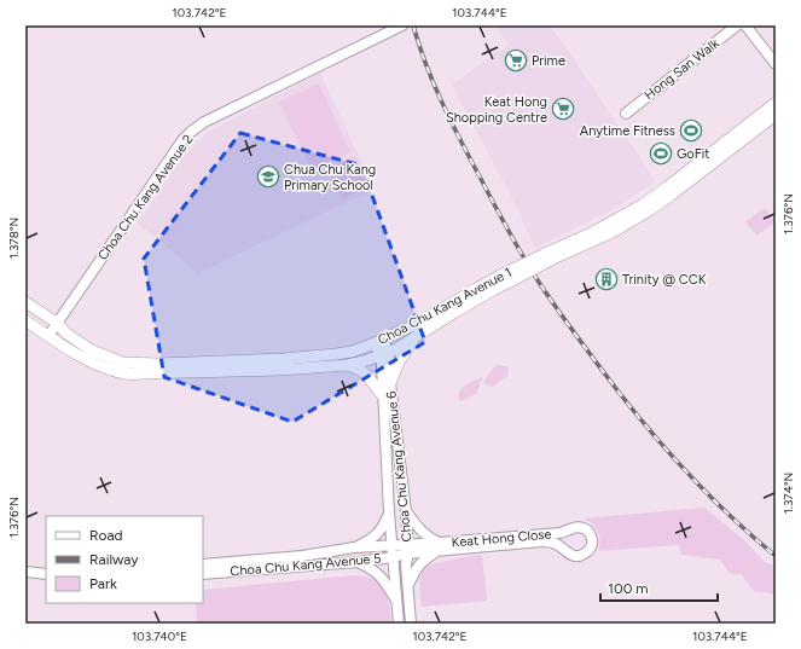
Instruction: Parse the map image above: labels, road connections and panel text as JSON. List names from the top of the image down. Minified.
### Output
{"streets":{"street":["Hong San Walk","Choa Chu Kang Avenue 2","Choa Chu Kang Avenue 1","Choa Chu Kang Avenue 6","Keat Hong Close","Choa Chu Kang Avenue 5"]},"crossings":[["Choa Chu Kang Avenue 2","Choa Chu Kang Avenue 1"],["Choa Chu Kang Avenue 1","Choa Chu Kang Avenue 6"],["Choa Chu Kang Avenue 6","Keat Hong Close"],["Choa Chu Kang Avenue 6","Choa Chu Kang Avenue 5"],["Keat Hong Close","Choa Chu Kang Avenue 5"]],"places":{"supermarket":["Prime","Keat Hong Shopping Centre"],"sports":["Anytime Fitness","GoFit"],"school or university":["Chua Chu Kang Primary School"],"building":["Trinity @ CCK"]},"legend":["Road","Railway","Park"],"scale_bar":"100 m","coordinates":["103.742°E","103.744°E","1.376°N","1.378°N","1.374°N","103.740°E"]}
